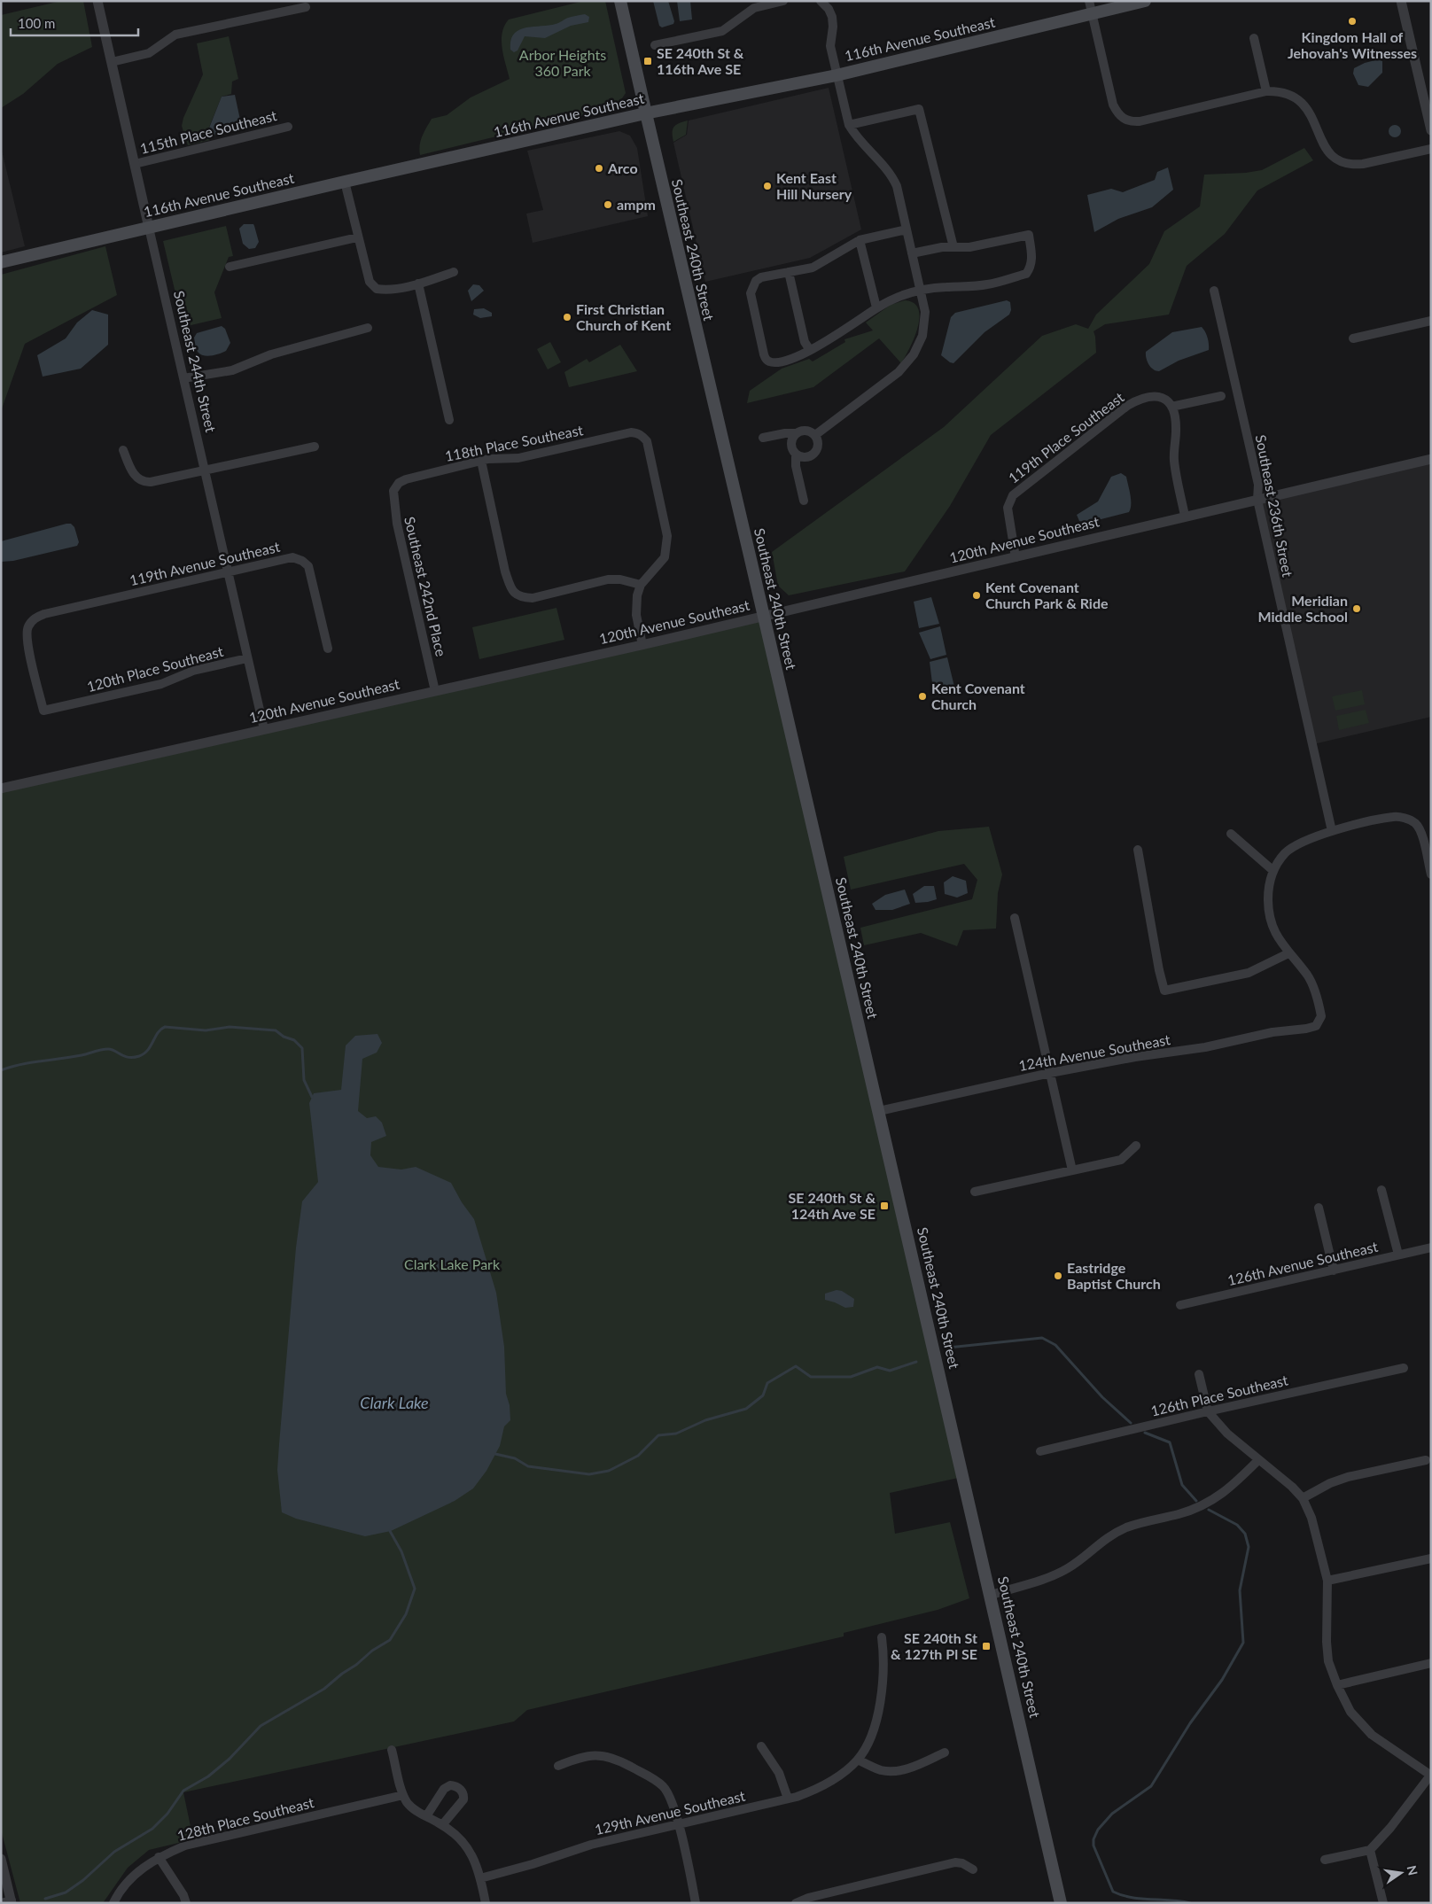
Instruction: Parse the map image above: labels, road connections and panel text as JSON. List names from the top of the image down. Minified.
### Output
{"streets":{"main road":["116th Avenue Southeast","Southeast 240th Street"],"street":["115th Place Southeast","Southeast 244th Street","119th Place Southeast","118th Place Southeast","Southeast 236th Street","120th Avenue Southeast","119th Avenue Southeast","Southeast 242nd Place","120th Place Southeast","124th Avenue Southeast","126th Avenue Southeast","126th Place Southeast","129th Avenue Southeast","128th Place Southeast"]},"crossings":[["116th Avenue Southeast","Southeast 240th Street"],["116th Avenue Southeast","Southeast 244th Street"],["115th Place Southeast","Southeast 244th Street"],["Southeast 240th Street","120th Avenue Southeast"],["Southeast 240th Street","124th Avenue Southeast"],["Southeast 244th Street","120th Avenue Southeast"],["Southeast 244th Street","119th Avenue Southeast"],["Southeast 244th Street","120th Place Southeast"],["119th Place Southeast","120th Avenue Southeast"],["118th Place Southeast","Southeast 242nd Place"],["Southeast 236th Street","120th Avenue Southeast"],["120th Avenue Southeast","Southeast 242nd Place"],["119th Avenue Southeast","120th Place Southeast"]],"water":["Clark Lake"],"parks":["Arbor Heights 360 Park","Clark Lake Park"],"places":{"other":["Kingdom Hall of Jehovah's Witnesses","Arco","Kent East Hill Nursery","ampm","First Christian Church of Kent","Kent Covenant Church Park & Ride","Meridian Middle School","Kent Covenant Church","Eastridge Baptist Church"],"transit":["SE 240th St & 116th Ave SE","SE 240th St & 124th Ave SE","SE 240th St & 127th Pl SE"]},"scale_bar":"100 m","north":"right"}
